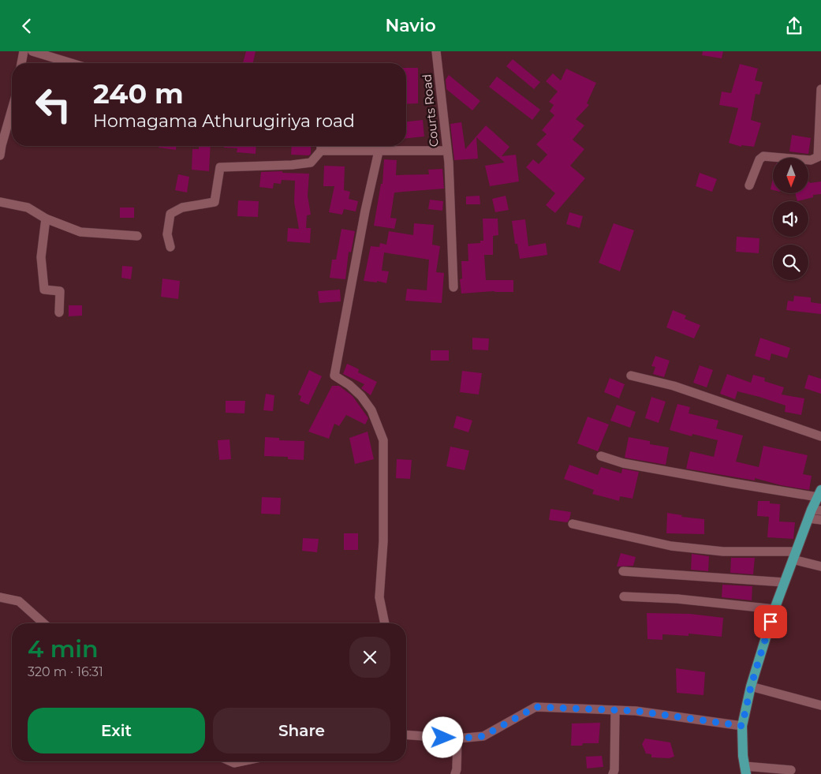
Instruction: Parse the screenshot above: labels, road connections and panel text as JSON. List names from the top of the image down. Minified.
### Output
{"streets":{"street":["Courts Road"]},"north":"bottom","page":{"header":"Navio","turn":["240 m","Homagama Athurugiriya road"],"heading":["4 min","320 m · 16:31"],"buttons":["Exit","Share"]}}
